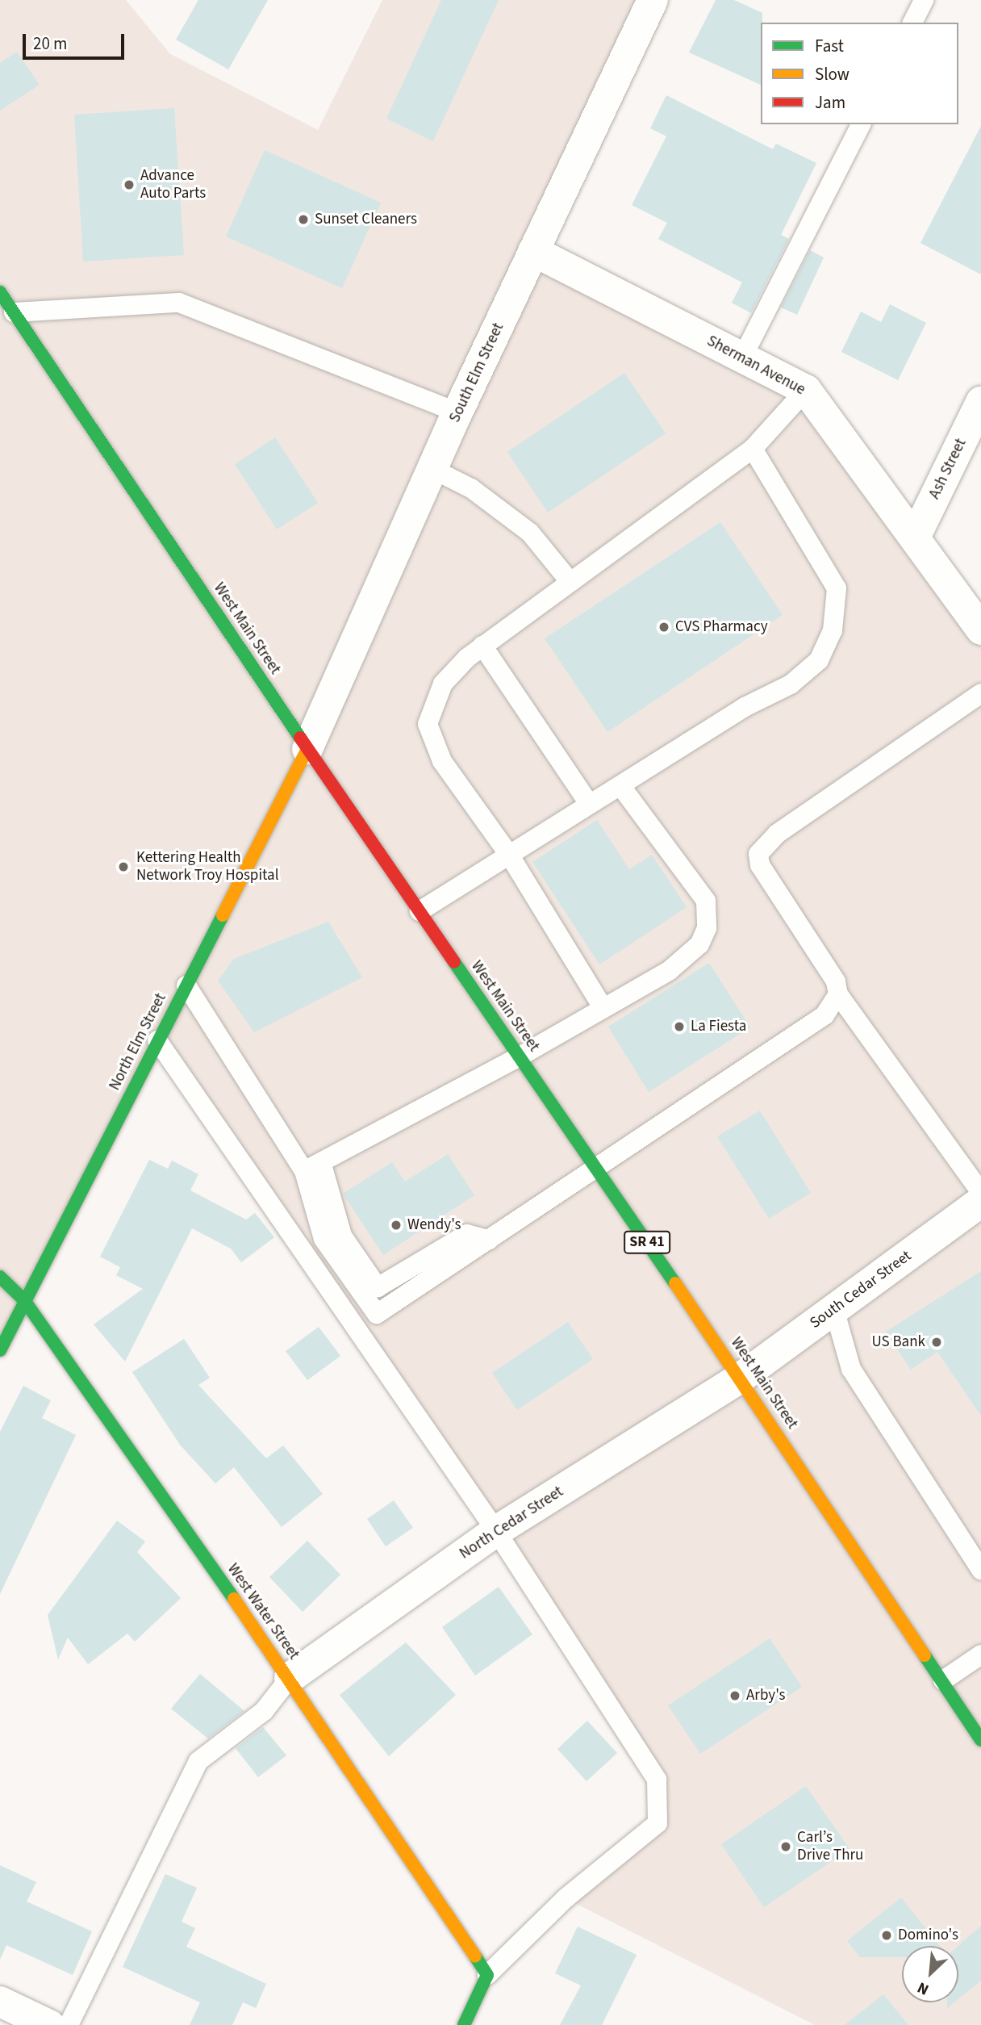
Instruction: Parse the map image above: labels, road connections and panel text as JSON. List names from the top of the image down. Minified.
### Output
{"streets":{"main road":["West Main Street","North Elm Street","SR 41","West Water Street"],"street":["Sherman Avenue","South Elm Street","Ash Street","South Cedar Street","North Cedar Street"]},"crossings":[["Sherman Avenue","South Elm Street"],["Sherman Avenue","Ash Street"],["South Elm Street","West Main Street"],["South Elm Street","North Elm Street"],["West Main Street","North Elm Street"],["West Main Street","South Cedar Street"],["West Main Street","North Cedar Street"],["North Elm Street","West Water Street"],["South Cedar Street","North Cedar Street"],["North Cedar Street","West Water Street"]],"places":["Advance Auto Parts","Sunset Cleaners","CVS Pharmacy","Kettering Health Network Troy Hospital","La Fiesta","Wendy's","US Bank","Arby's","Carl’s Drive Thru","Domino's"],"legend":["Fast","Slow","Jam"],"scale_bar":"20 m","north":"bottom left"}
